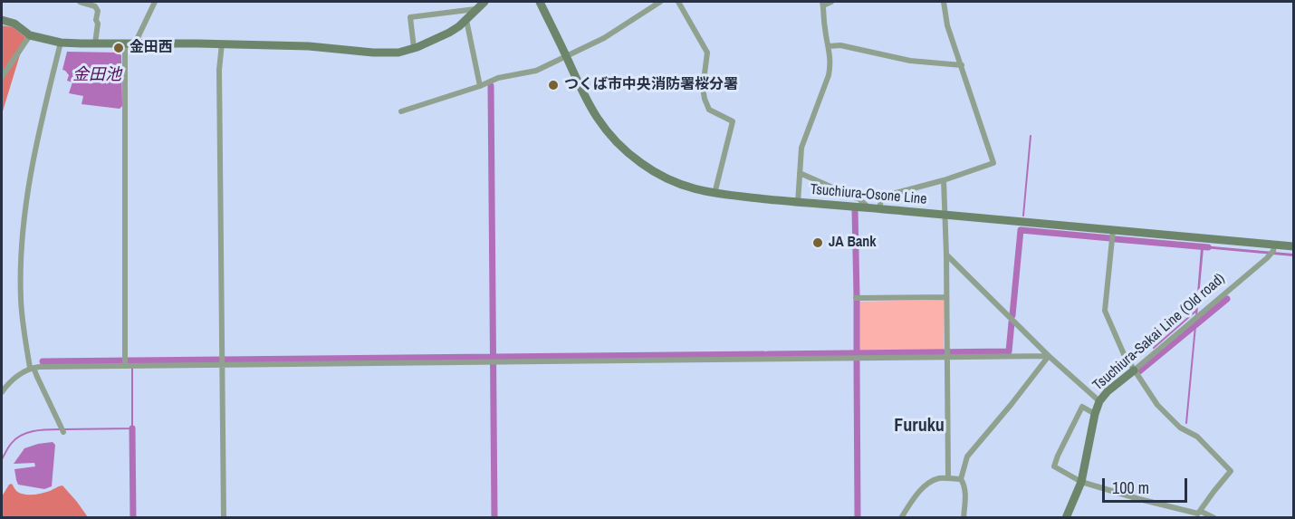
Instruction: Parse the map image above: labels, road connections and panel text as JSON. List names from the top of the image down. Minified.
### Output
{"streets":{"main road":["Tsuchiura-Osone Line","Tsuchiura-Sakai Line (Old road)"]},"crossings":[["Tsuchiura-Osone Line","Tsuchiura-Sakai Line (Old road)"]],"districts":["Furuku"],"water":["金田池"],"places":["金田西","つくば市中央消防署桜分署","JA Bank"],"scale_bar":"100 m"}
